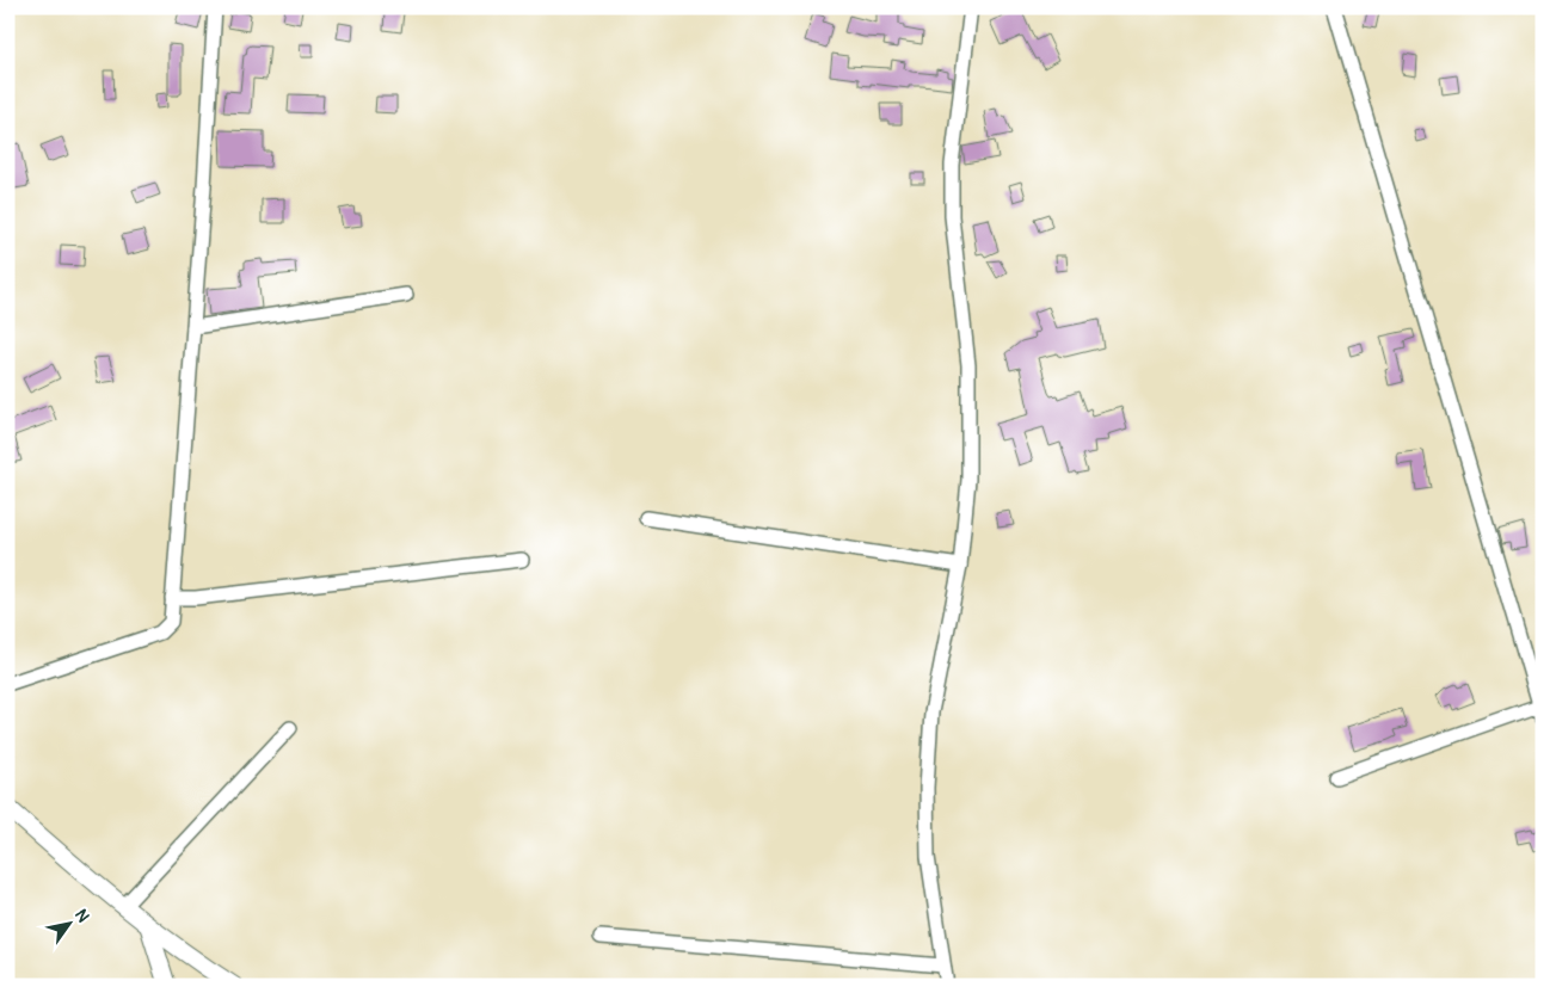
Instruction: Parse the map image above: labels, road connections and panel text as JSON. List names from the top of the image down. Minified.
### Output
{"north":"top right"}
